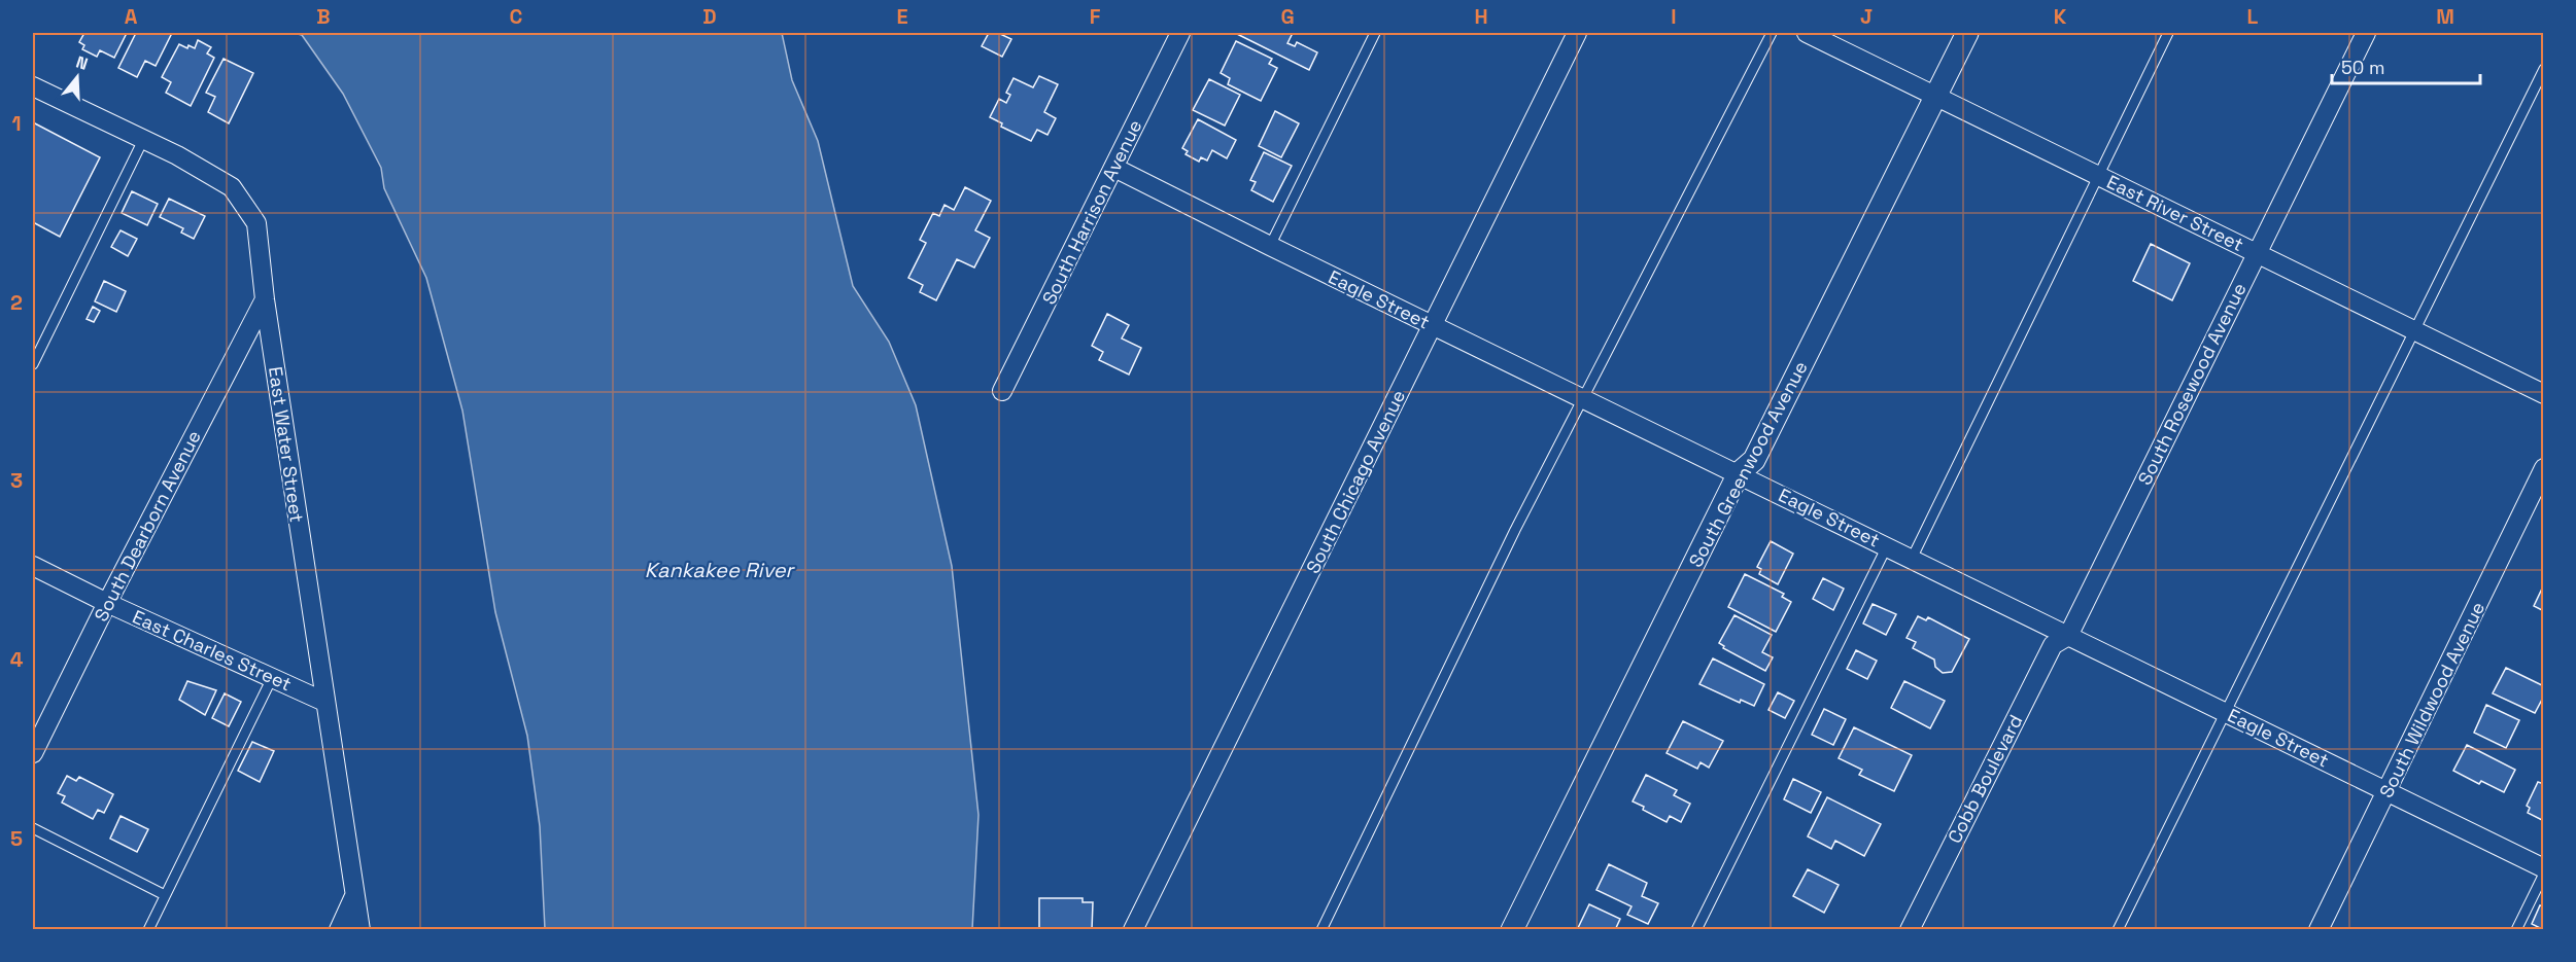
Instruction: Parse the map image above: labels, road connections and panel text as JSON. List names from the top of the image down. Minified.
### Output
{"streets":{"street":["South Harrison Avenue","East River Street","Eagle Street","South Rosewood Avenue","East Water Street","South Greenwood Avenue","South Chicago Avenue","South Dearborn Avenue","East Charles Street","South Wildwood Avenue","Cobb Boulevard"]},"crossings":[["South Harrison Avenue","Eagle Street"],["East River Street","South Rosewood Avenue"],["East River Street","South Greenwood Avenue"],["Eagle Street","South Rosewood Avenue"],["Eagle Street","South Greenwood Avenue"],["Eagle Street","South Chicago Avenue"],["Eagle Street","South Wildwood Avenue"],["Eagle Street","Cobb Boulevard"],["South Rosewood Avenue","Cobb Boulevard"],["East Water Street","South Dearborn Avenue"],["East Water Street","East Charles Street"],["South Dearborn Avenue","East Charles Street"]],"water":["Kankakee River"],"scale_bar":"50 m","north":"top","grid":{"columns":["A","B","C","D","E","F","G","H","I","J","K","L","M"],"rows":["1","2","3","4","5"]}}
